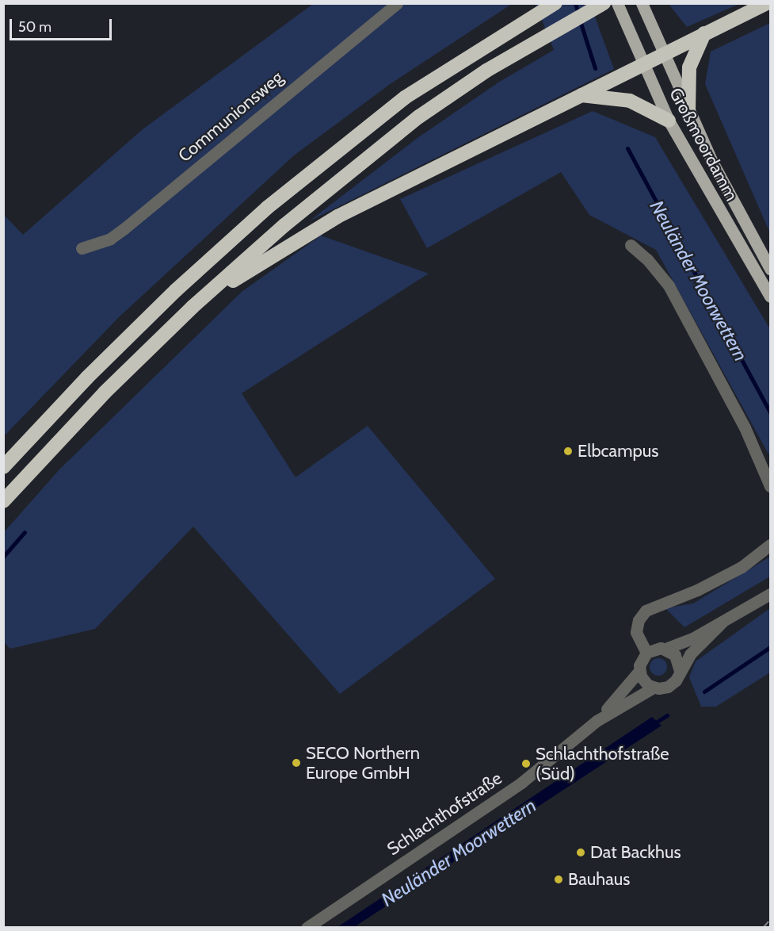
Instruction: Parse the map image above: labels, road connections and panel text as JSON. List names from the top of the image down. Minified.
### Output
{"streets":{"main road":["Großmoordamm"],"street":["Communionsweg","Schlachthofstraße"]},"water":["Neuländer Moorwettern"],"places":["Elbcampus","SECO Northern Europe GmbH","Schlachthofstraße (Süd)","Dat Backhus","Bauhaus"],"scale_bar":"50 m"}
